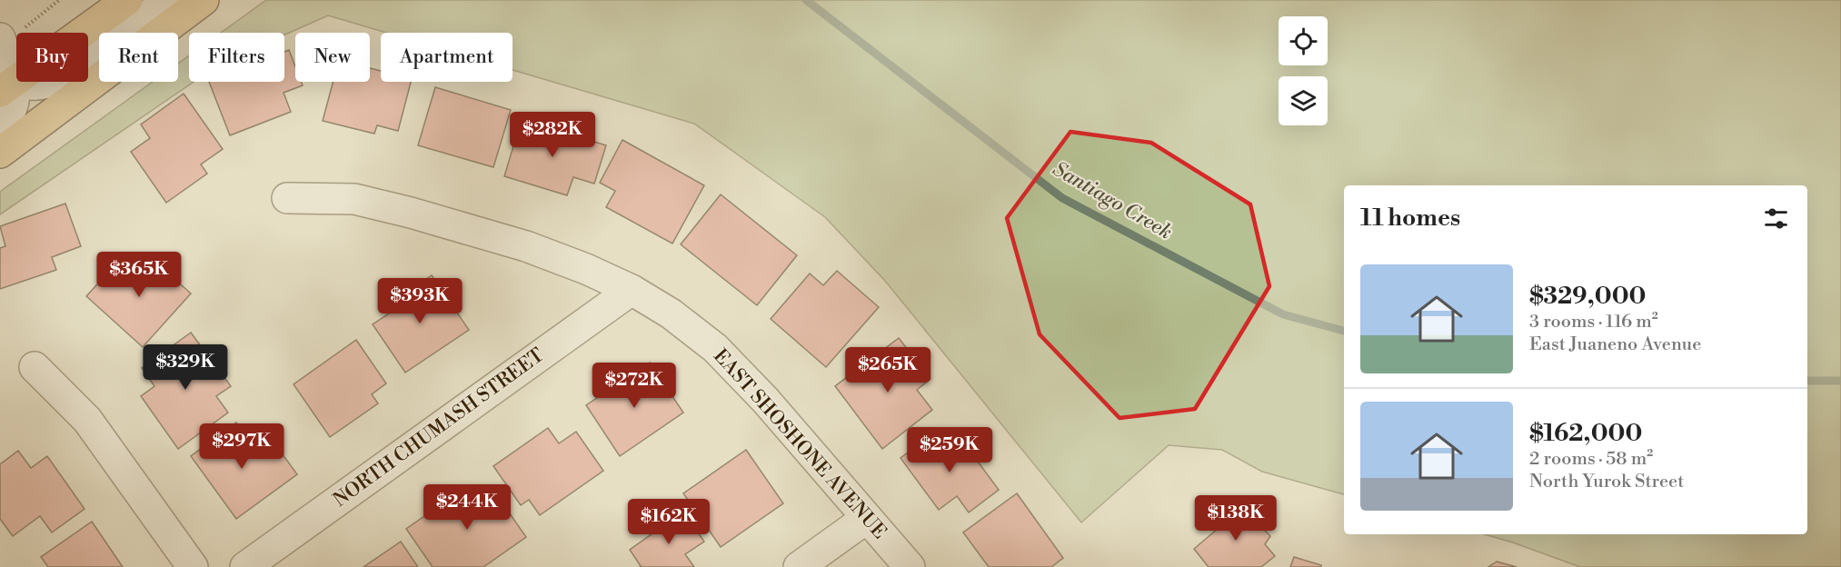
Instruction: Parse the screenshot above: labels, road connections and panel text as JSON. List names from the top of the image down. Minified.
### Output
{"streets":{"street":["NORTH CHUMASH STREET","EAST SHOSHONE AVENUE"]},"crossings":[["NORTH CHUMASH STREET","EAST SHOSHONE AVENUE"]],"water":["Santiago Creek"],"page":{"chip":["Buy","Rent","Filters","New","Apartment"],"price":["$282K","$365K","$393K","$329K","$265K","$272K","$297K","$259K","$244K","$138K","$162K"],"heading":"11 homes","list":[{"name":"$329,000","note":"3 rooms · 116 m² · East Juaneno Avenue"},{"name":"$162,000","note":"2 rooms · 58 m² · North Yurok Street"}]}}
